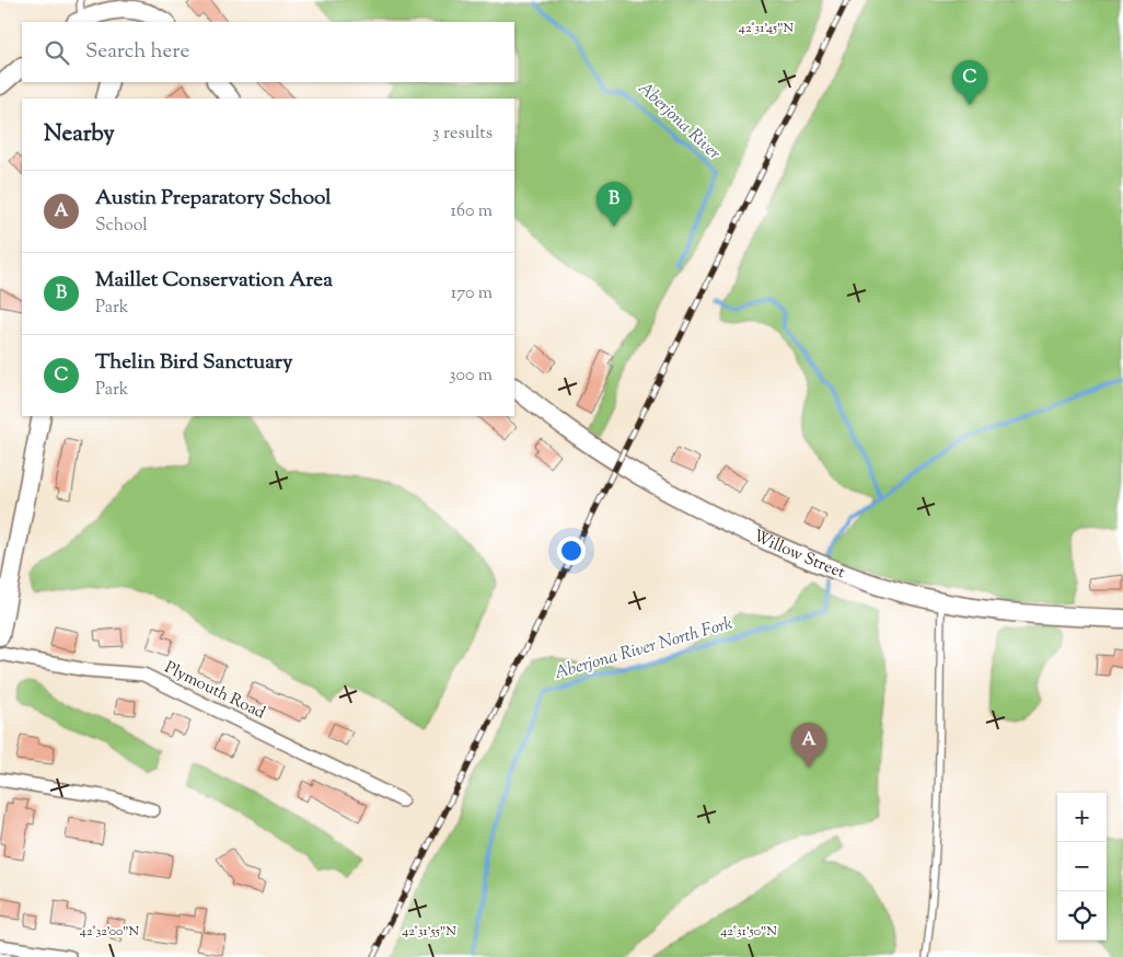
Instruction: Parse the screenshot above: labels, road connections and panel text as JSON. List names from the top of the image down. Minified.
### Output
{"streets":{"main road":["Willow Street"],"street":["Plymouth Road"]},"water":["Aberjona River","Aberjona River North Fork"],"page":{"search":"Search here","pins":["C","B","A"],"heading":["Nearby","3 results"],"list":[{"mark":"A","name":"Austin Preparatory School","note":"School","value":"160 m"},{"mark":"B","name":"Maillet Conservation Area","note":"Park","value":"170 m"},{"mark":"C","name":"Thelin Bird Sanctuary","note":"Park","value":"300 m"}],"map_buttons":["+","−"]},"coordinates":["42°31'45\"N","42°32'00\"N","42°31'55\"N","42°31'50\"N"]}
